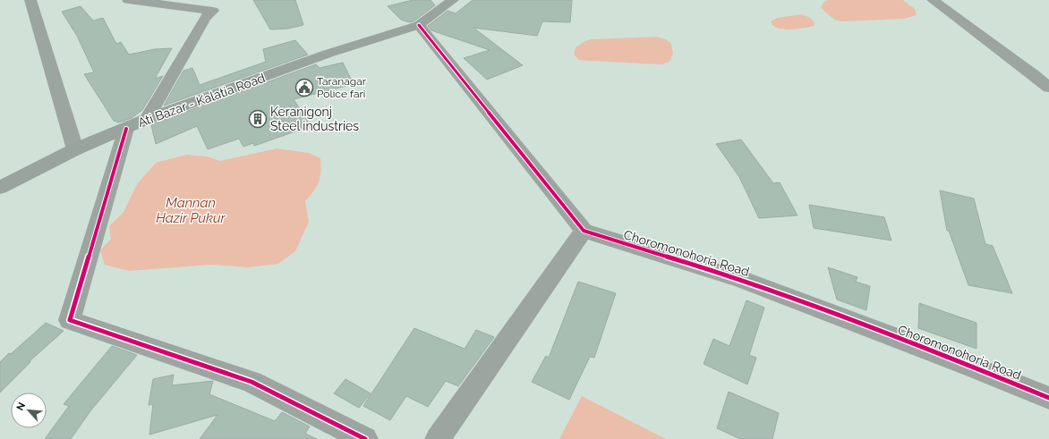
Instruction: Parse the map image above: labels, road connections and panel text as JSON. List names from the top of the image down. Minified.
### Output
{"streets":{"main road":["Ati Bazar - Kalatia Road"],"street":["Choromonohoria Road"]},"water":["Mannan Hazir Pukur"],"places":{"public building":["Taranagar Police fari"],"building":["Keranigonj Steel industries"]},"north":"top left"}
